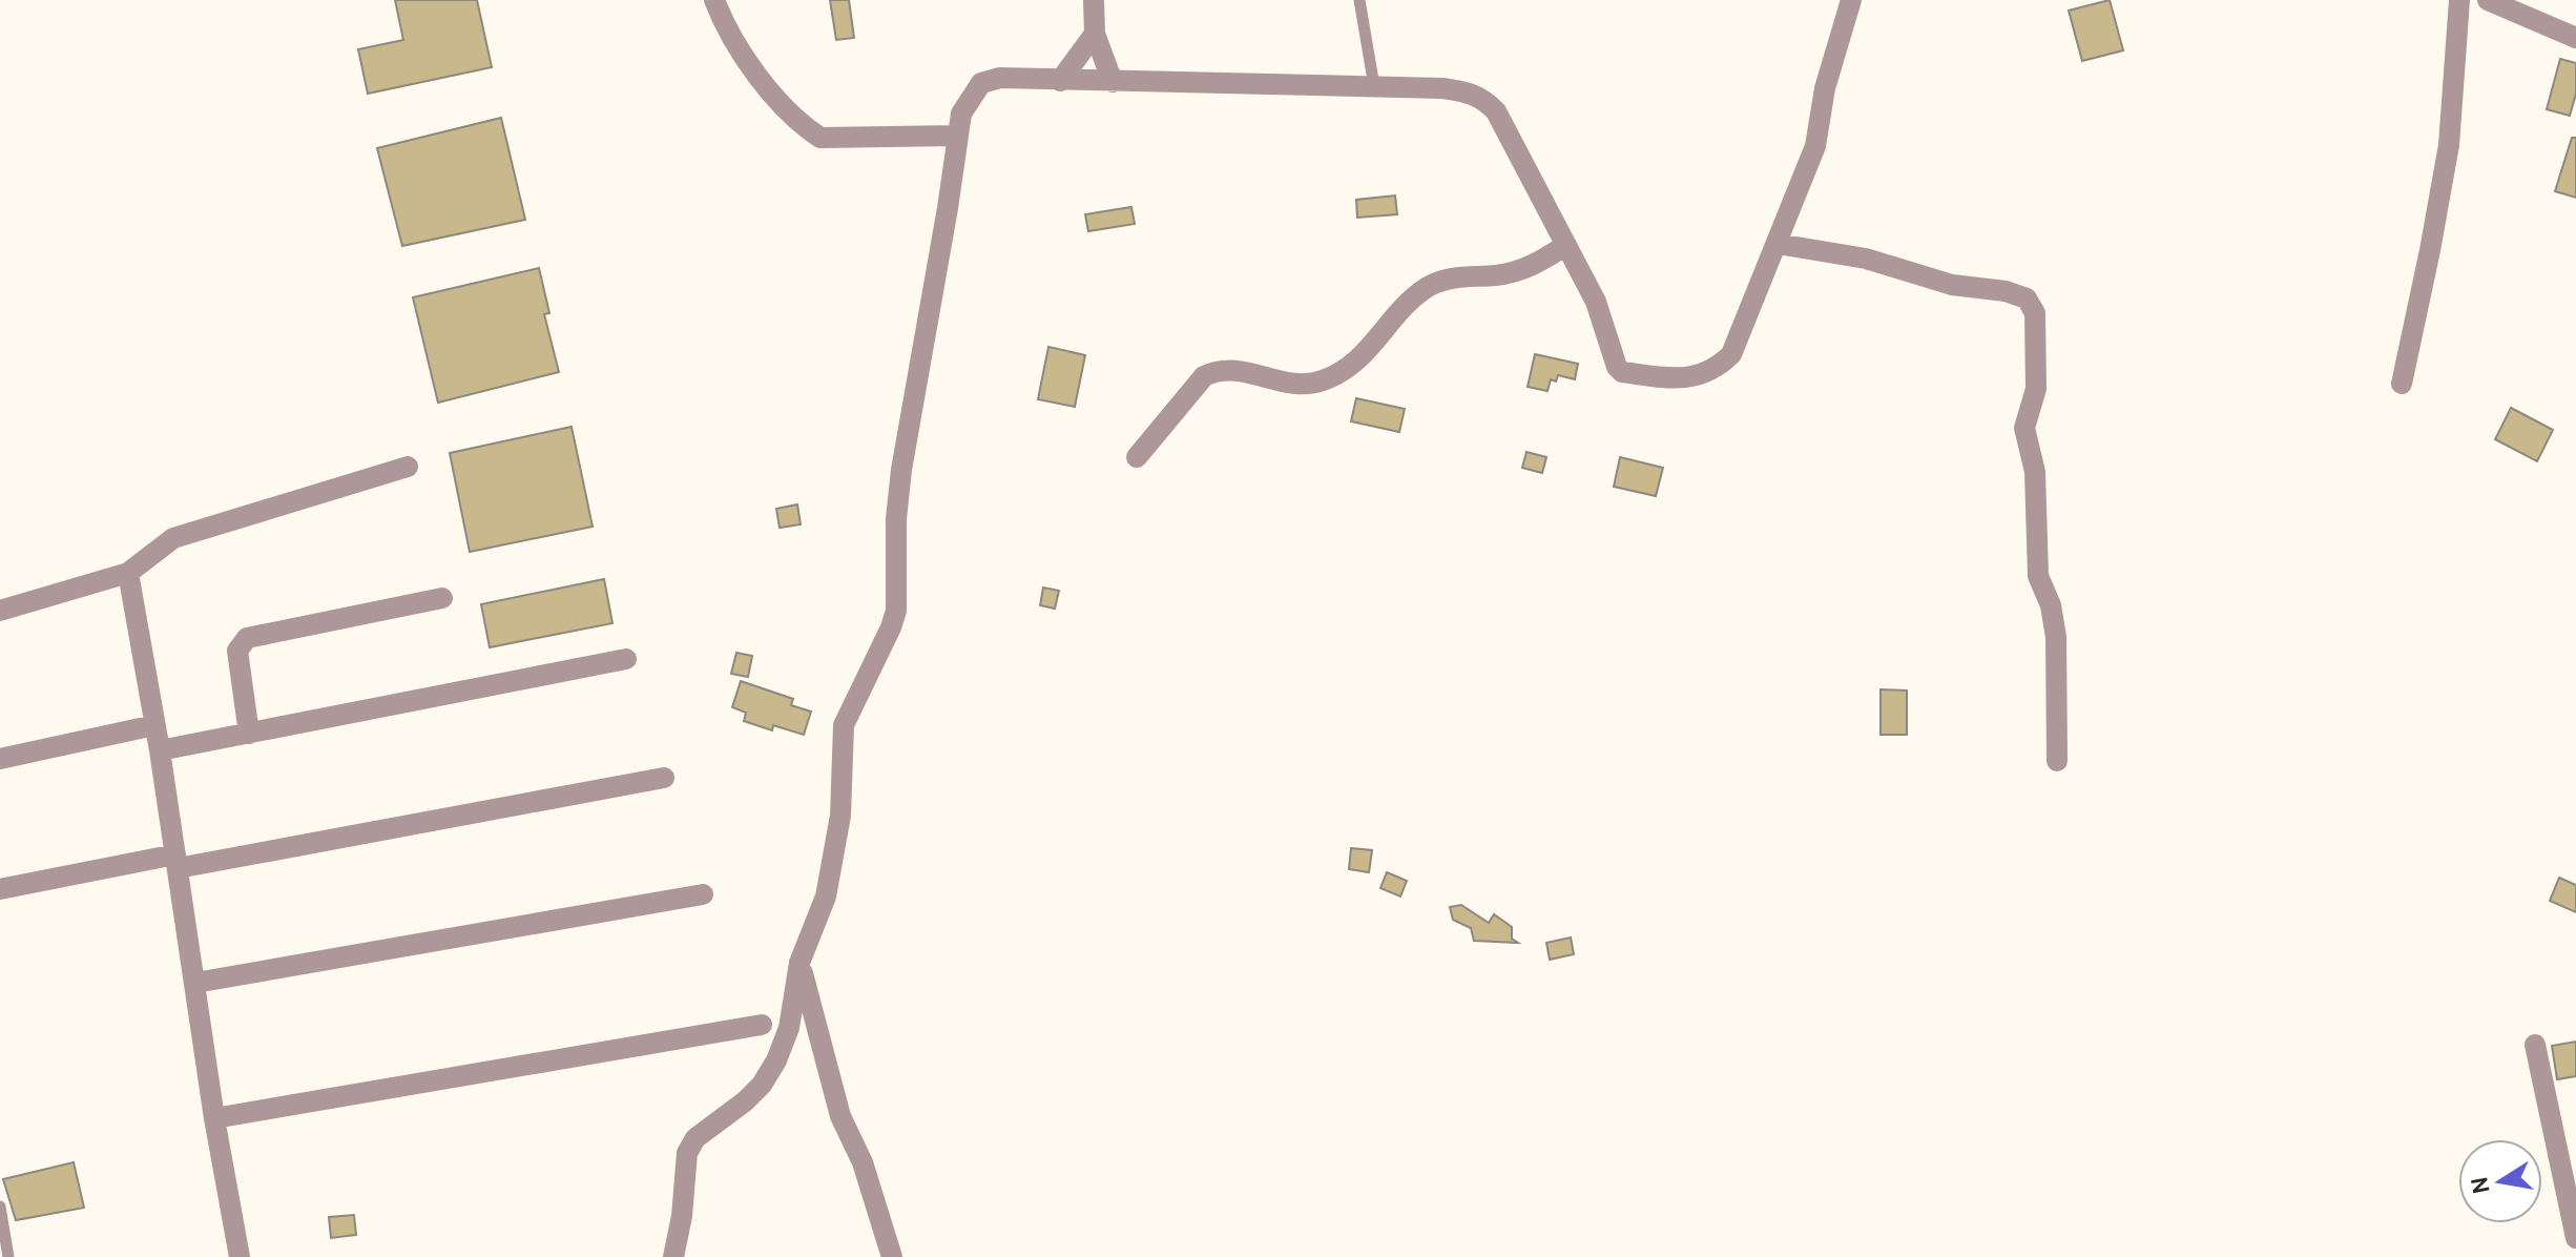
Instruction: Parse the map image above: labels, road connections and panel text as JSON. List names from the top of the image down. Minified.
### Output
{"north":"left"}
